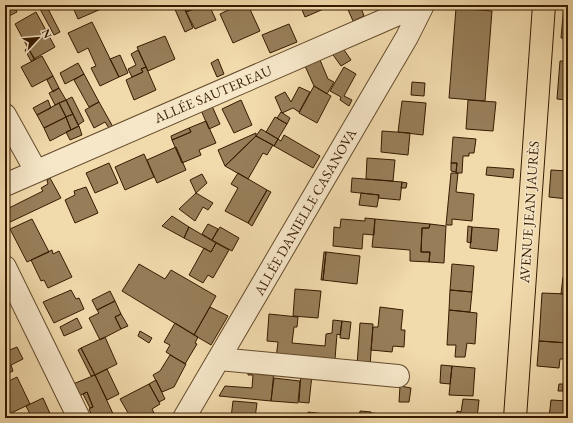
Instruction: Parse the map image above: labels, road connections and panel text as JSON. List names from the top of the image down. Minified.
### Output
{"streets":{"main road":["AVENUE JEAN JAURÈS"],"street":["ALLÉE SAUTEREAU","ALLÉE DANIELLE CASANOVA"]},"crossings":[["ALLÉE SAUTEREAU","ALLÉE DANIELLE CASANOVA"]],"north":"top right"}
